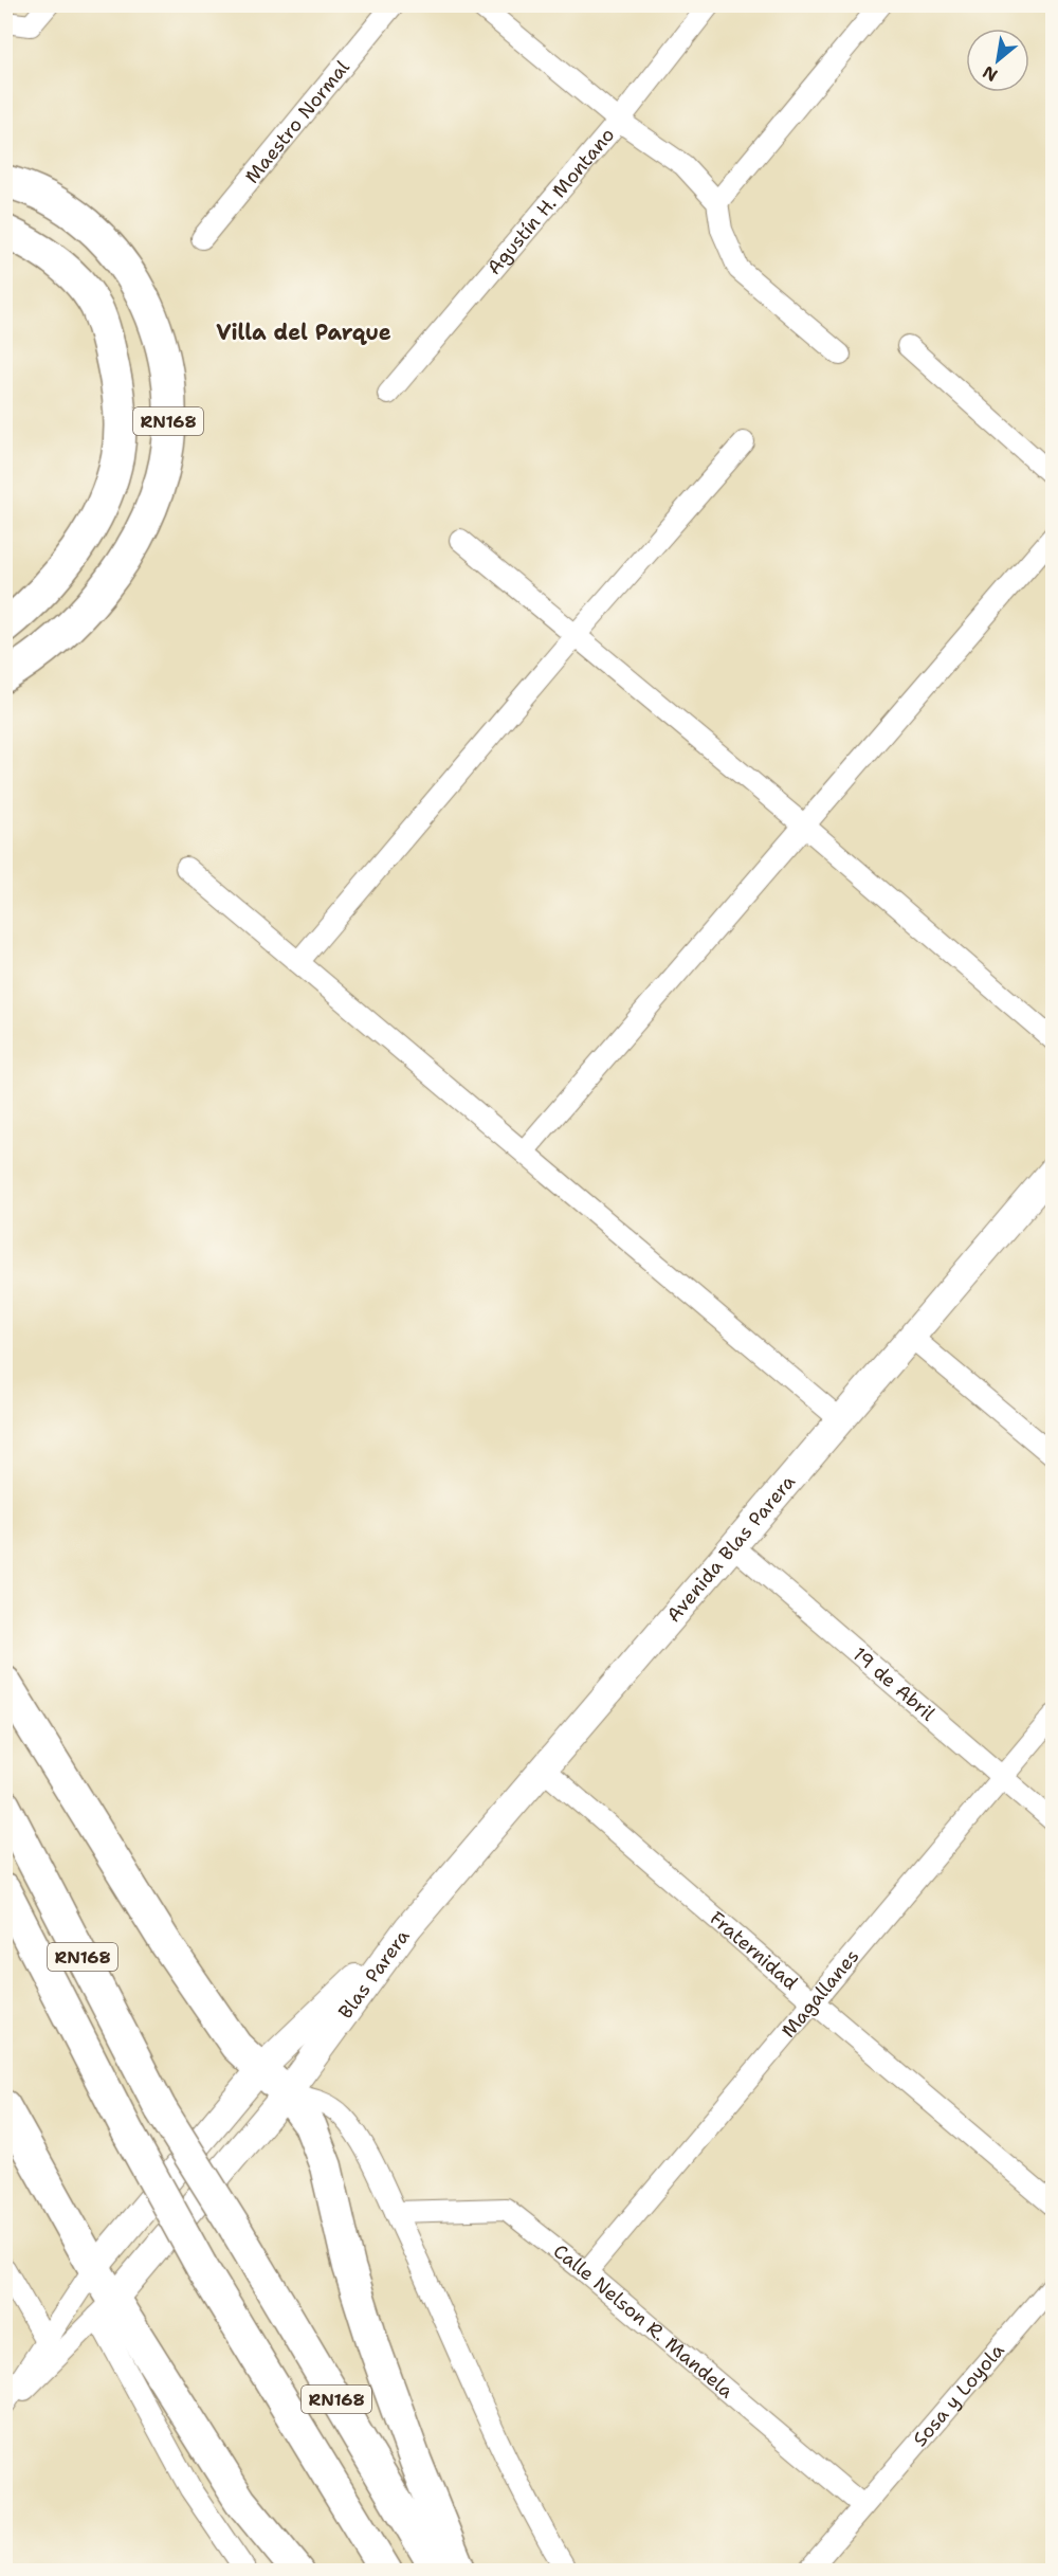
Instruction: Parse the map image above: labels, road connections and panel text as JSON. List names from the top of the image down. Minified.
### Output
{"streets":{"highway":["RN168"],"main road":["Avenida Blas Parera","Blas Parera"],"street":["Maestro Normal","Agustín H. Montano","19 de Abril","Fraternidad","Magallanes","Calle Nelson R. Mandela","Sosa y Loyola"]},"crossings":[["Avenida Blas Parera","19 de Abril"],["Avenida Blas Parera","Fraternidad"],["Avenida Blas Parera","Blas Parera"],["19 de Abril","Magallanes"],["Fraternidad","Magallanes"],["Magallanes","Calle Nelson R. Mandela"],["Calle Nelson R. Mandela","Sosa y Loyola"]],"districts":["Villa del Parque"],"north":"bottom left"}
